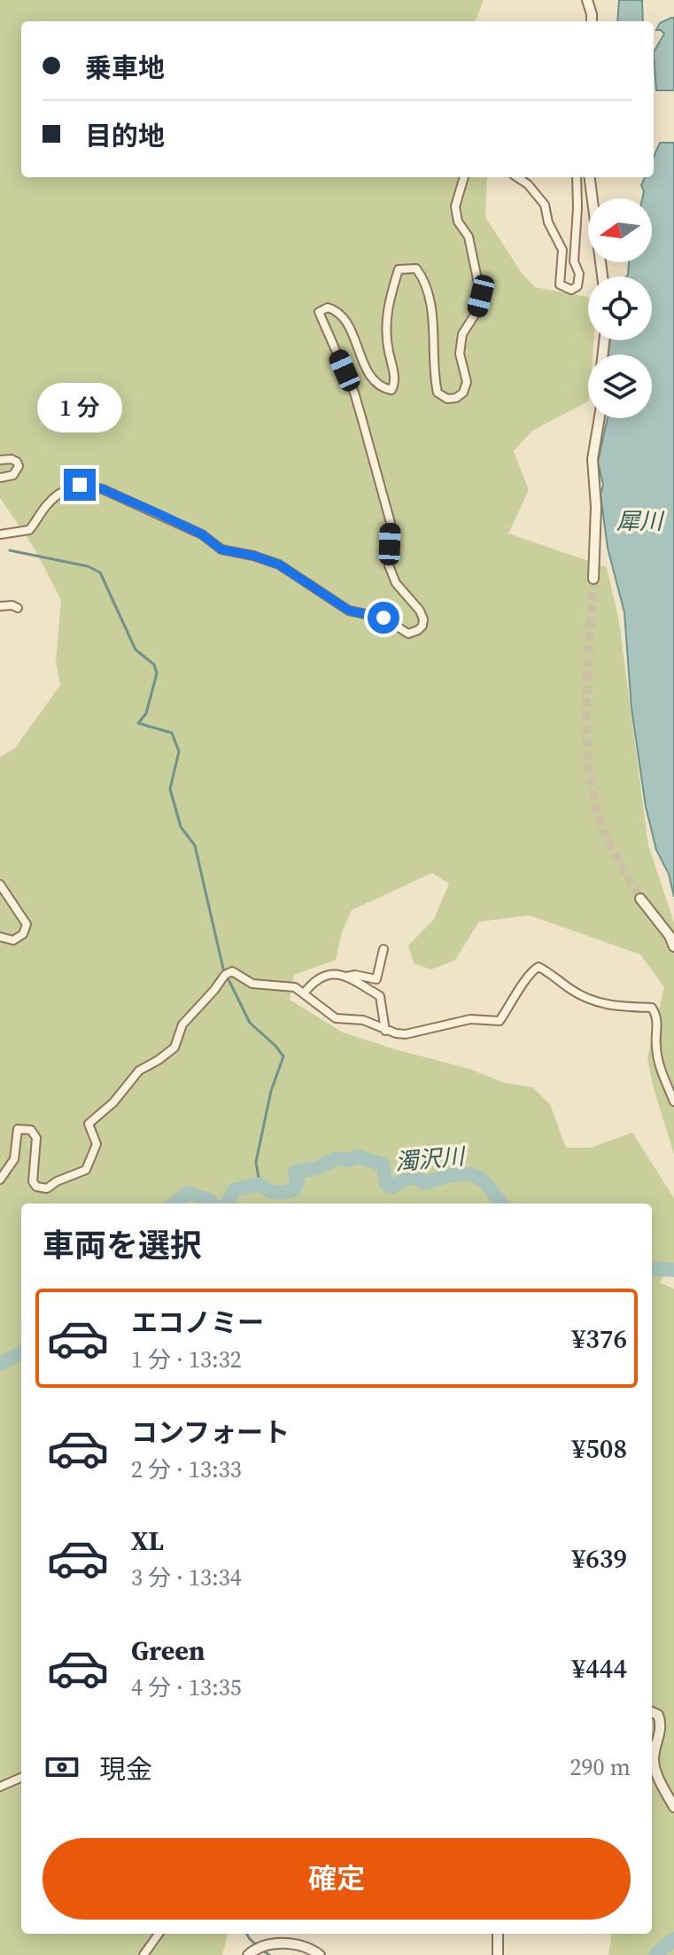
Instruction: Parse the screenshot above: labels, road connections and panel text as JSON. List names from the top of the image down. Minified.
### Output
{"water":["犀川","濁沢川"],"north":"left","page":{"banner":["乗車地","目的地"],"bubble":"1 分","heading":"車両を選択","list":[{"name":"エコノミー","note":"1 分 · 13:32","value":"¥376"},{"name":"コンフォート","note":"2 分 · 13:33","value":"¥508"},{"name":"XL","note":"3 分 · 13:34","value":"¥639"},{"name":"Green","note":"4 分 · 13:35","value":"¥444"}],"pay":["現金","290 m"],"buttons":"確定"}}
